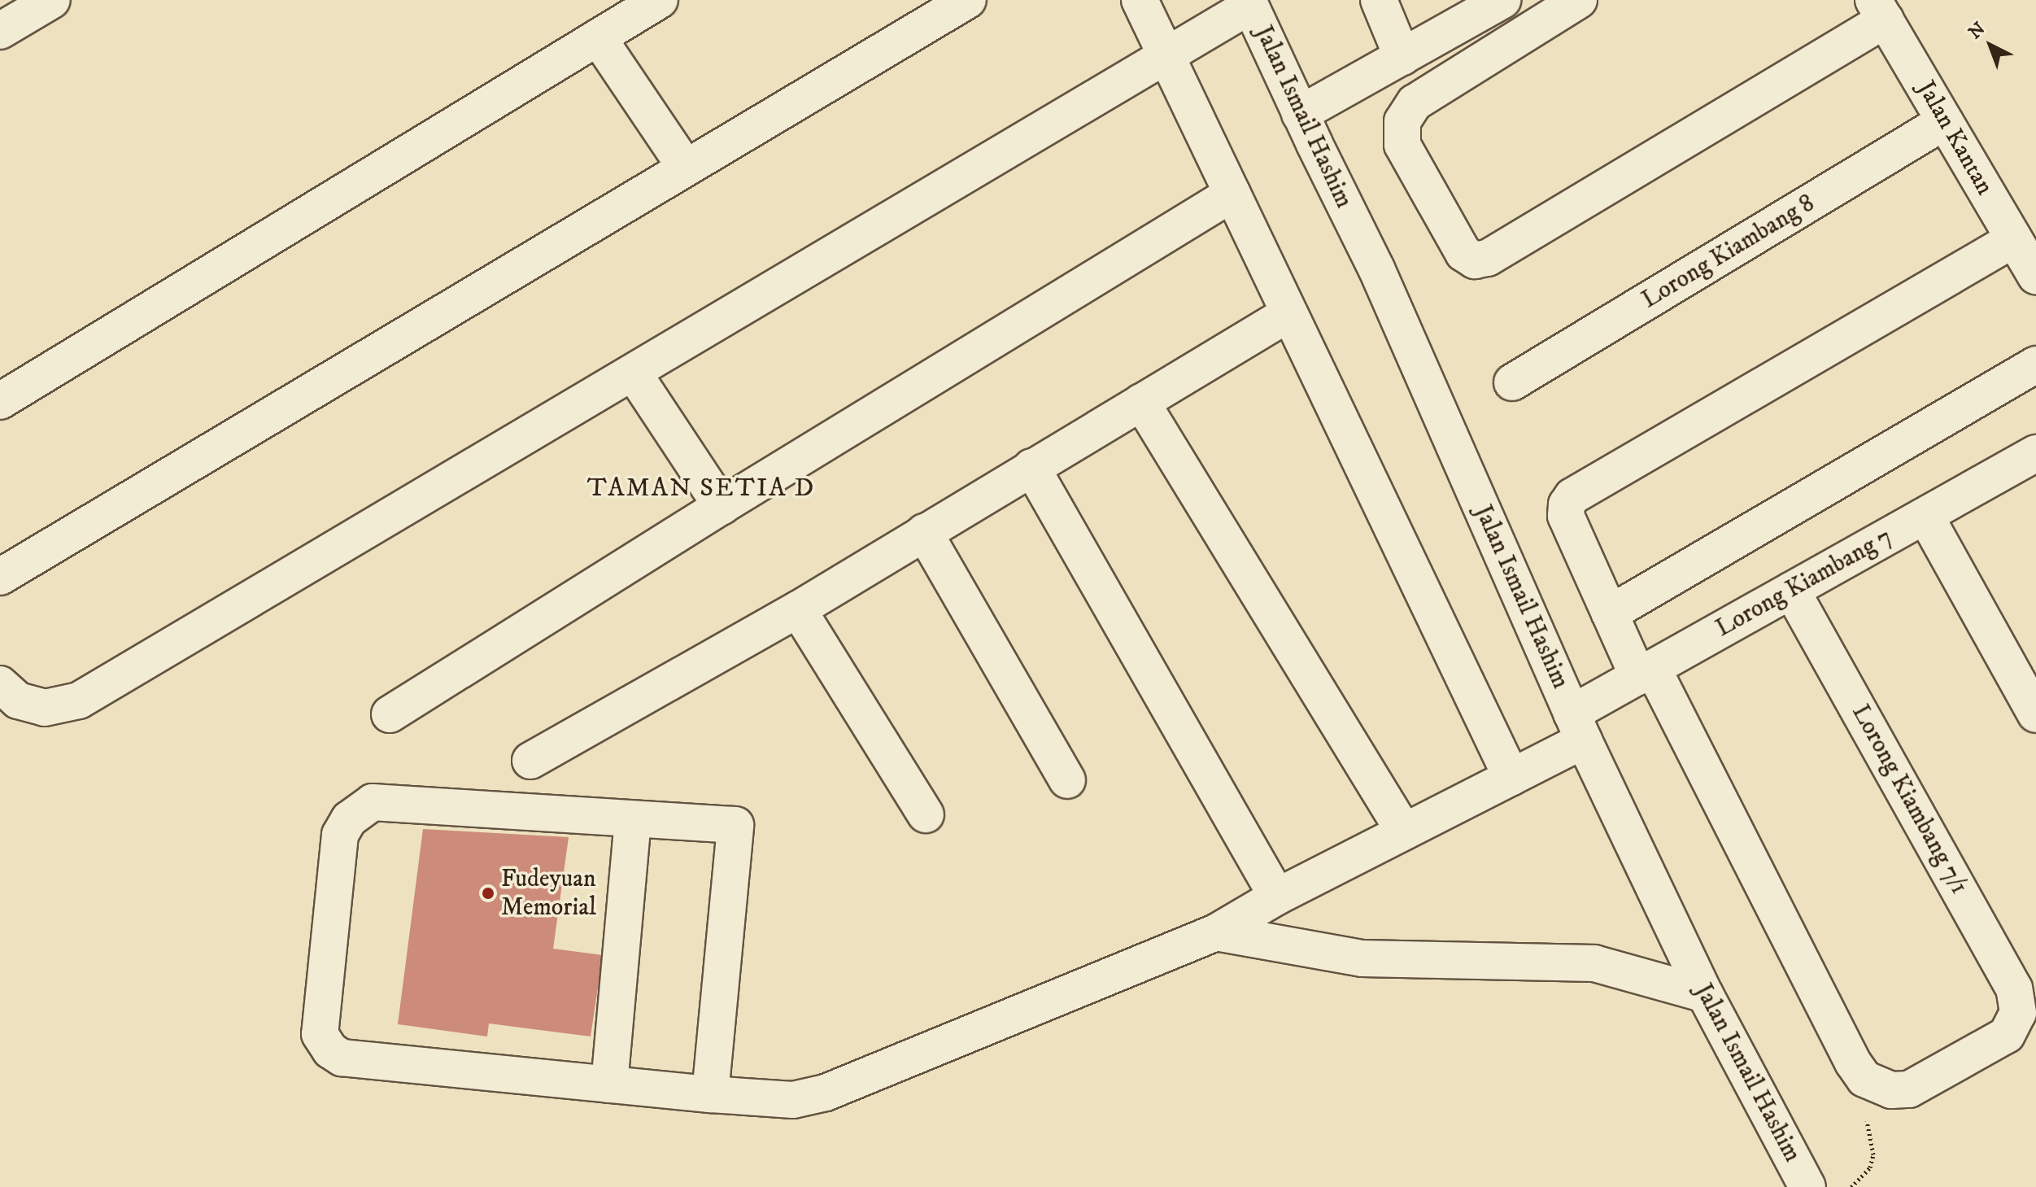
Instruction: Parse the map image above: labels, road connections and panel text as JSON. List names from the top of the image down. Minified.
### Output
{"streets":{"street":["Jalan Ismail Hashim","Jalan Kantan","Lorong Kiambang 8","Lorong Kiambang 7","Lorong Kiambang 7/1"]},"crossings":[["Jalan Ismail Hashim","Lorong Kiambang 7"],["Jalan Kantan","Lorong Kiambang 8"],["Lorong Kiambang 7","Lorong Kiambang 7/1"]],"districts":["TAMAN SETIA D"],"places":["Fudeyuan Memorial"],"north":"top left"}
